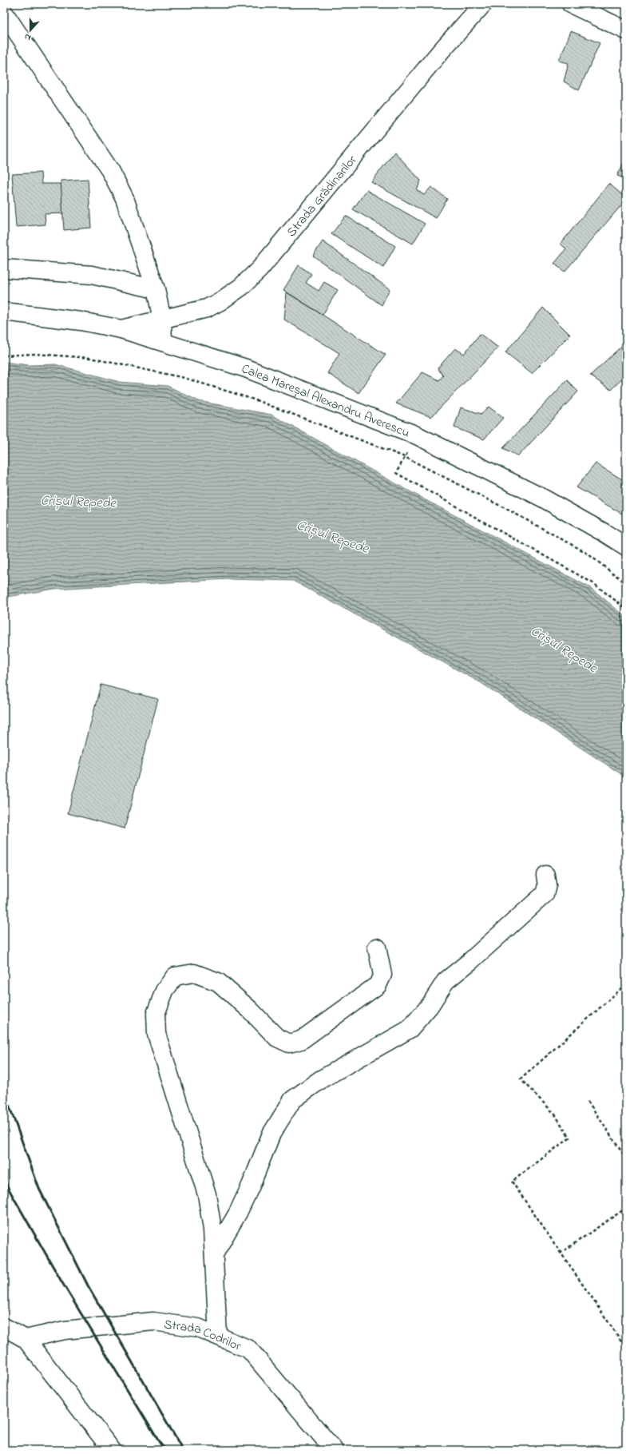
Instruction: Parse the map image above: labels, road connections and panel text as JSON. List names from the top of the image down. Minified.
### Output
{"streets":{"main road":["Strada Grădinarilor","Calea Mareșal Alexandru Averescu","Strada Codrilor"]},"crossings":[["Strada Grădinarilor","Calea Mareșal Alexandru Averescu"]],"water":["Crișul Repede"],"north":"bottom"}
